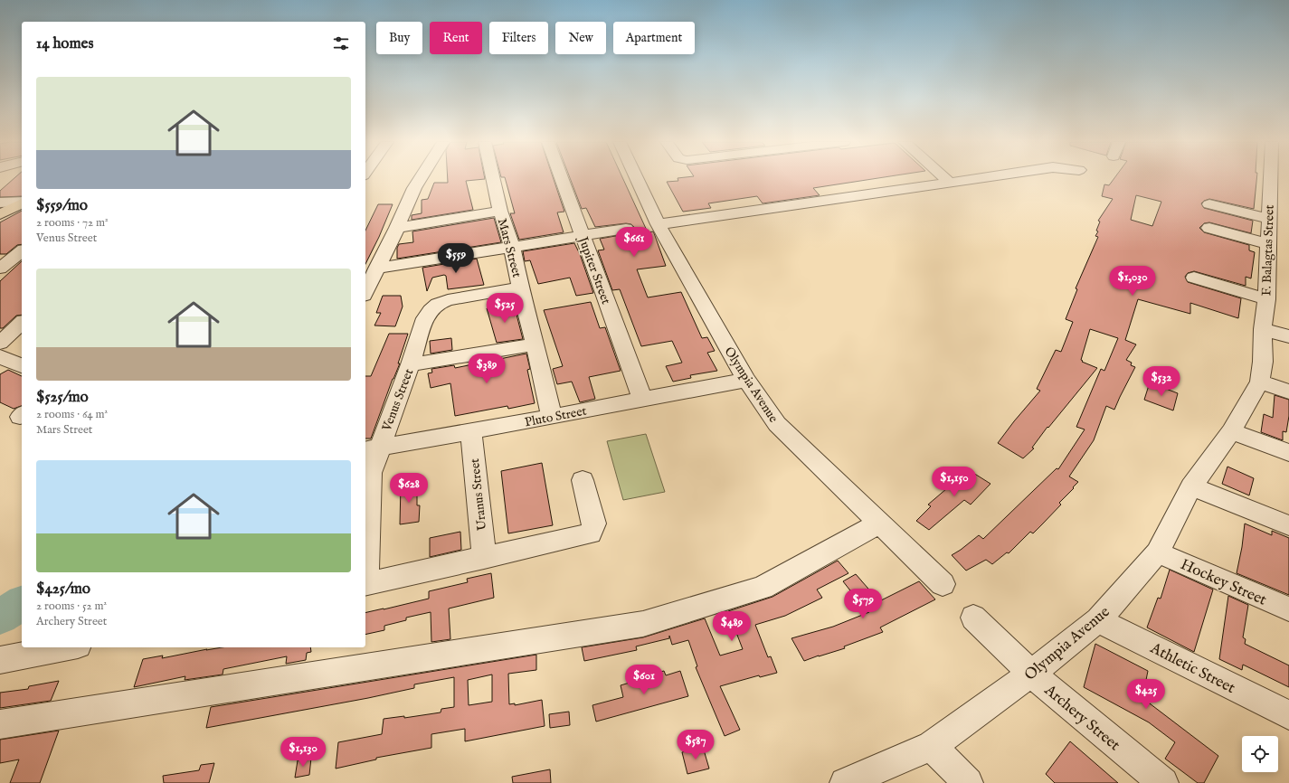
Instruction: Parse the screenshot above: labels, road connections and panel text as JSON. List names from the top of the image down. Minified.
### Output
{"streets":{"street":["Mars Street","F. Balagtas Street","Jupiter Street","Olympia Avenue","Venus Street","Pluto Street","Uranus Street","Hockey Street","Athletic Street","Archery Street"]},"crossings":[["Mars Street","Venus Street"],["Mars Street","Pluto Street"],["F. Balagtas Street","Olympia Avenue"],["Jupiter Street","Pluto Street"],["Olympia Avenue","Pluto Street"],["Olympia Avenue","Hockey Street"],["Olympia Avenue","Athletic Street"],["Olympia Avenue","Archery Street"],["Venus Street","Pluto Street"],["Pluto Street","Uranus Street"]],"page":{"chip":["Buy","Rent","Filters","New","Apartment"],"heading":"14 homes","list":[{"name":"$559/mo","note":"2 rooms · 72 m² · Venus Street"},{"name":"$525/mo","note":"2 rooms · 64 m² · Mars Street"},{"name":"$425/mo","note":"2 rooms · 52 m² · Archery Street"}],"price":["$661","$559","$1,030","$525","$389","$532","$1,150","$628","$579","$489","$601","$425","$587","$1,130"]}}
